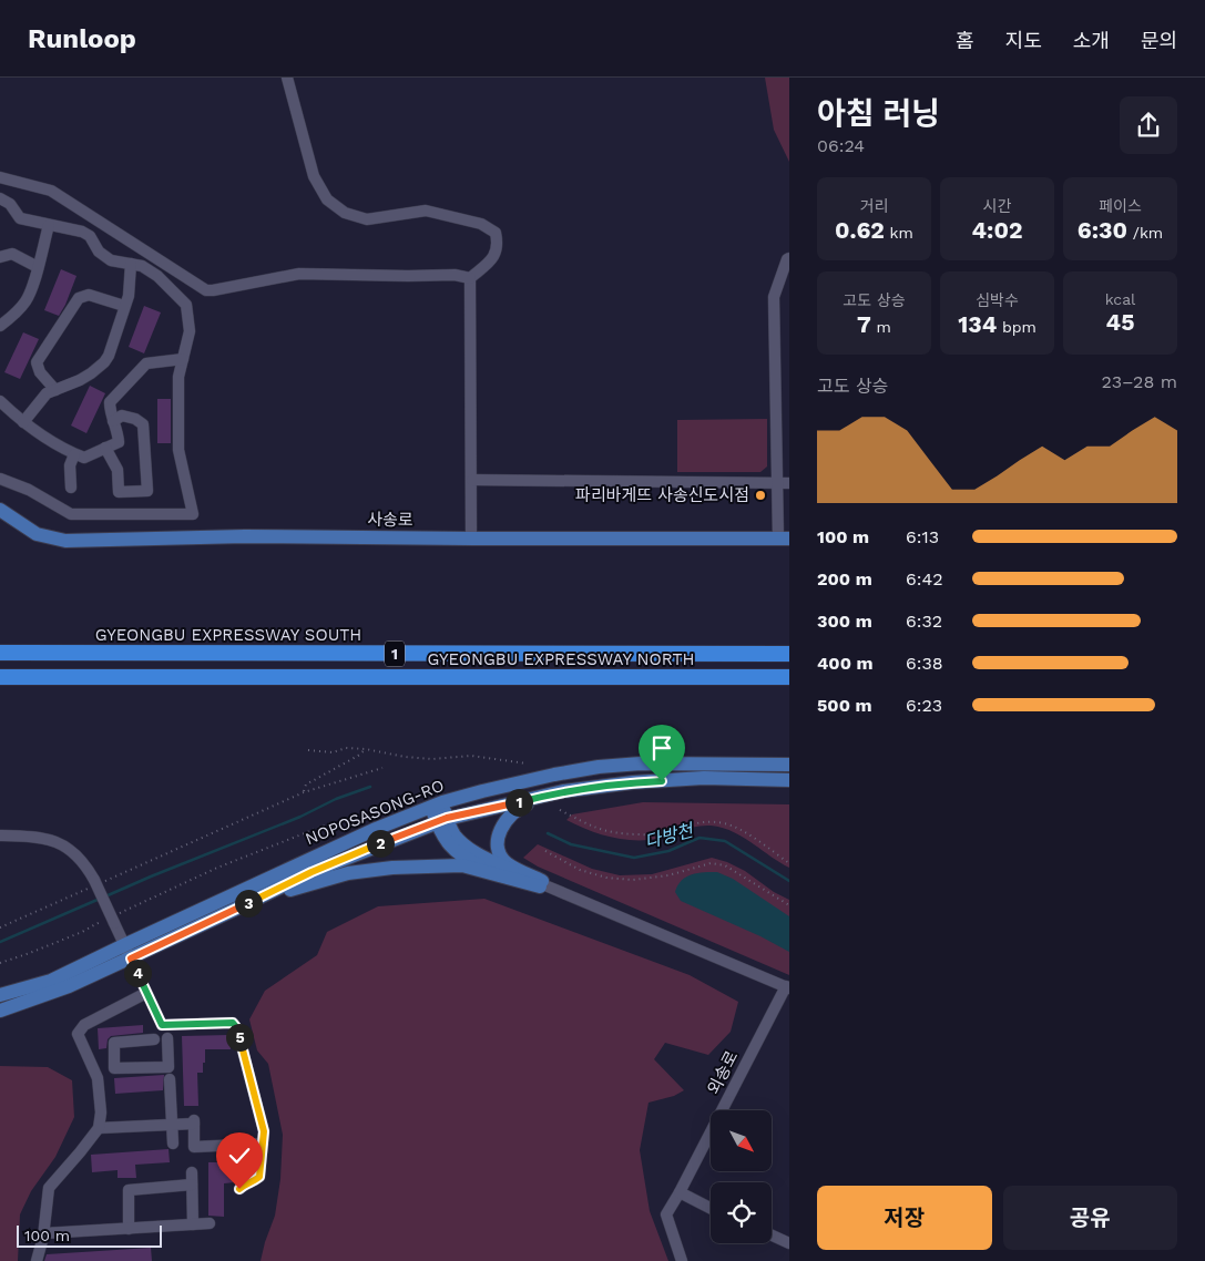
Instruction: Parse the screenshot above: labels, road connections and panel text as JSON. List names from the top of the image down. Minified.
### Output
{"streets":{"highway":["GYEONGBU EXPRESSWAY SOUTH","1","GYEONGBU EXPRESSWAY NORTH"],"main road":["사송로","NOPOSASONG-RO"],"street":["외송로"]},"water":["다방천"],"places":["파리바게뜨 사송신도시점"],"scale_bar":"100 m","north":"bottom right","page":{"header":"Runloop","nav":["홈","지도","소개","문의"],"heading":["아침 러닝","06:24"],"stats":[["거리","0.62 km"],["시간","4:02"],["페이스","6:30 /km"],["고도 상승","7 m"],["심박수","134 bpm"],["kcal","45"]],"chart":["고도 상승","23–28 m"],"list":[{"name":"100 m","note":"6:13"},{"name":"200 m","note":"6:42"},{"name":"300 m","note":"6:32"},{"name":"400 m","note":"6:38"},{"name":"500 m","note":"6:23"}],"pins":["1","2","3","4","5"],"buttons":["저장","공유"],"scale":"100 m"}}
